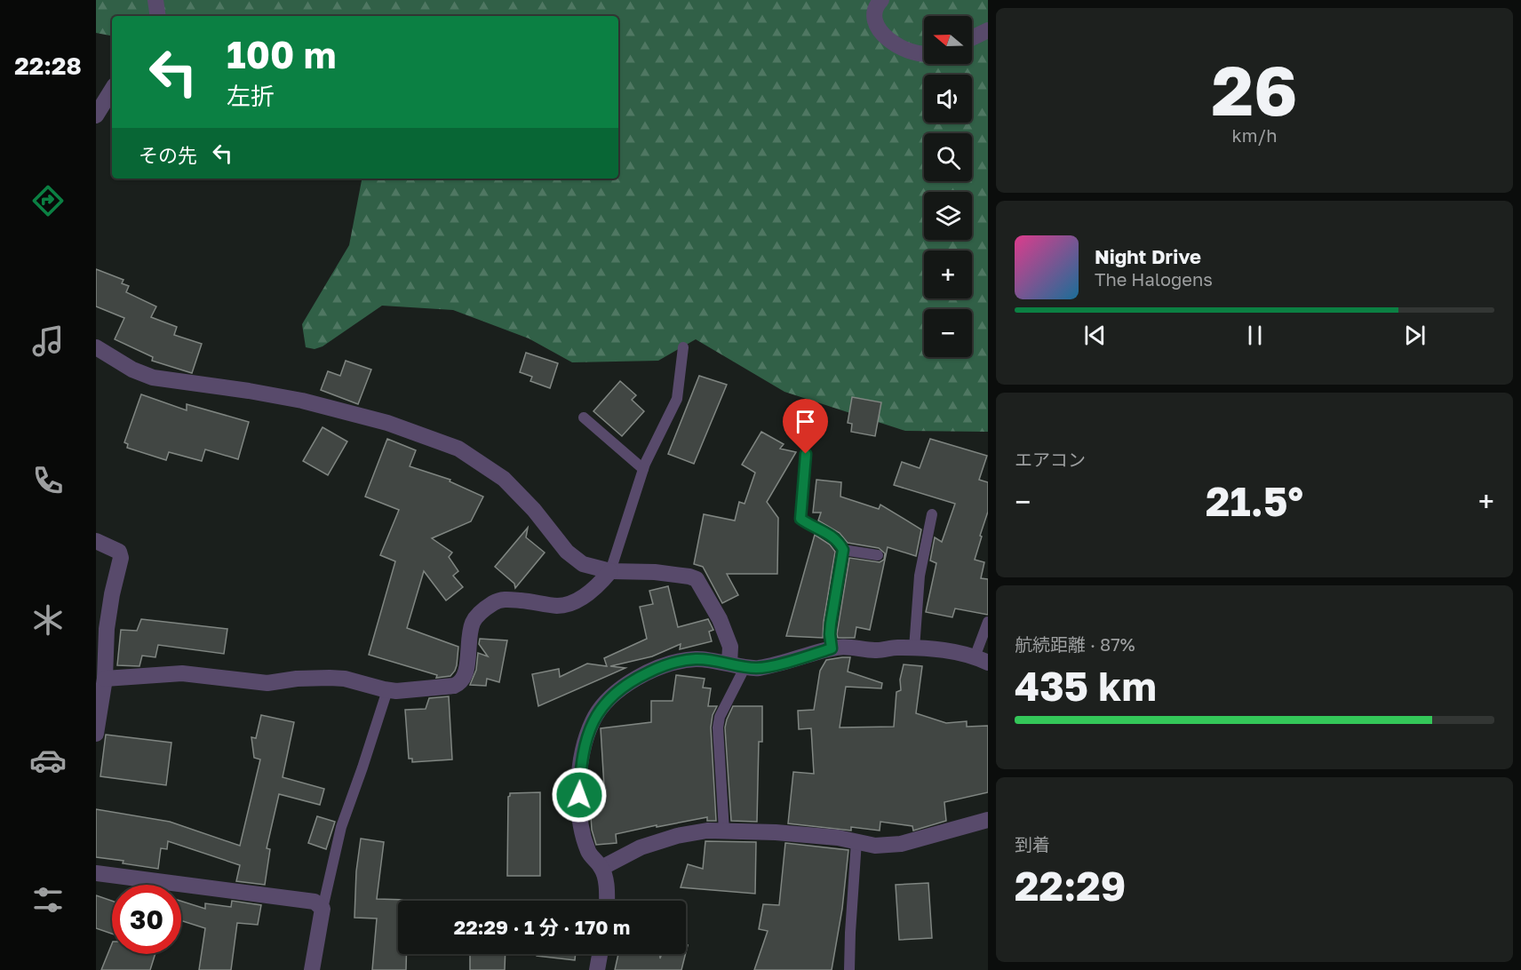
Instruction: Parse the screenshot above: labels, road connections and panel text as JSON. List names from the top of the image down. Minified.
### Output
{"north":"left","page":{"tabs":"22:28","tile":[["26","km/h"],"エアコン",["航続距離 · 87%","435 km"],["到着","22:29"]],"map_buttons":["+","−"],"turn":["100 m","左折"],"then":"その先","song":["Night Drive","The Halogens"],"heat":["−","21.5°","+"],"limit":"30","trip":"22:29 · 1 分 · 170 m"}}
